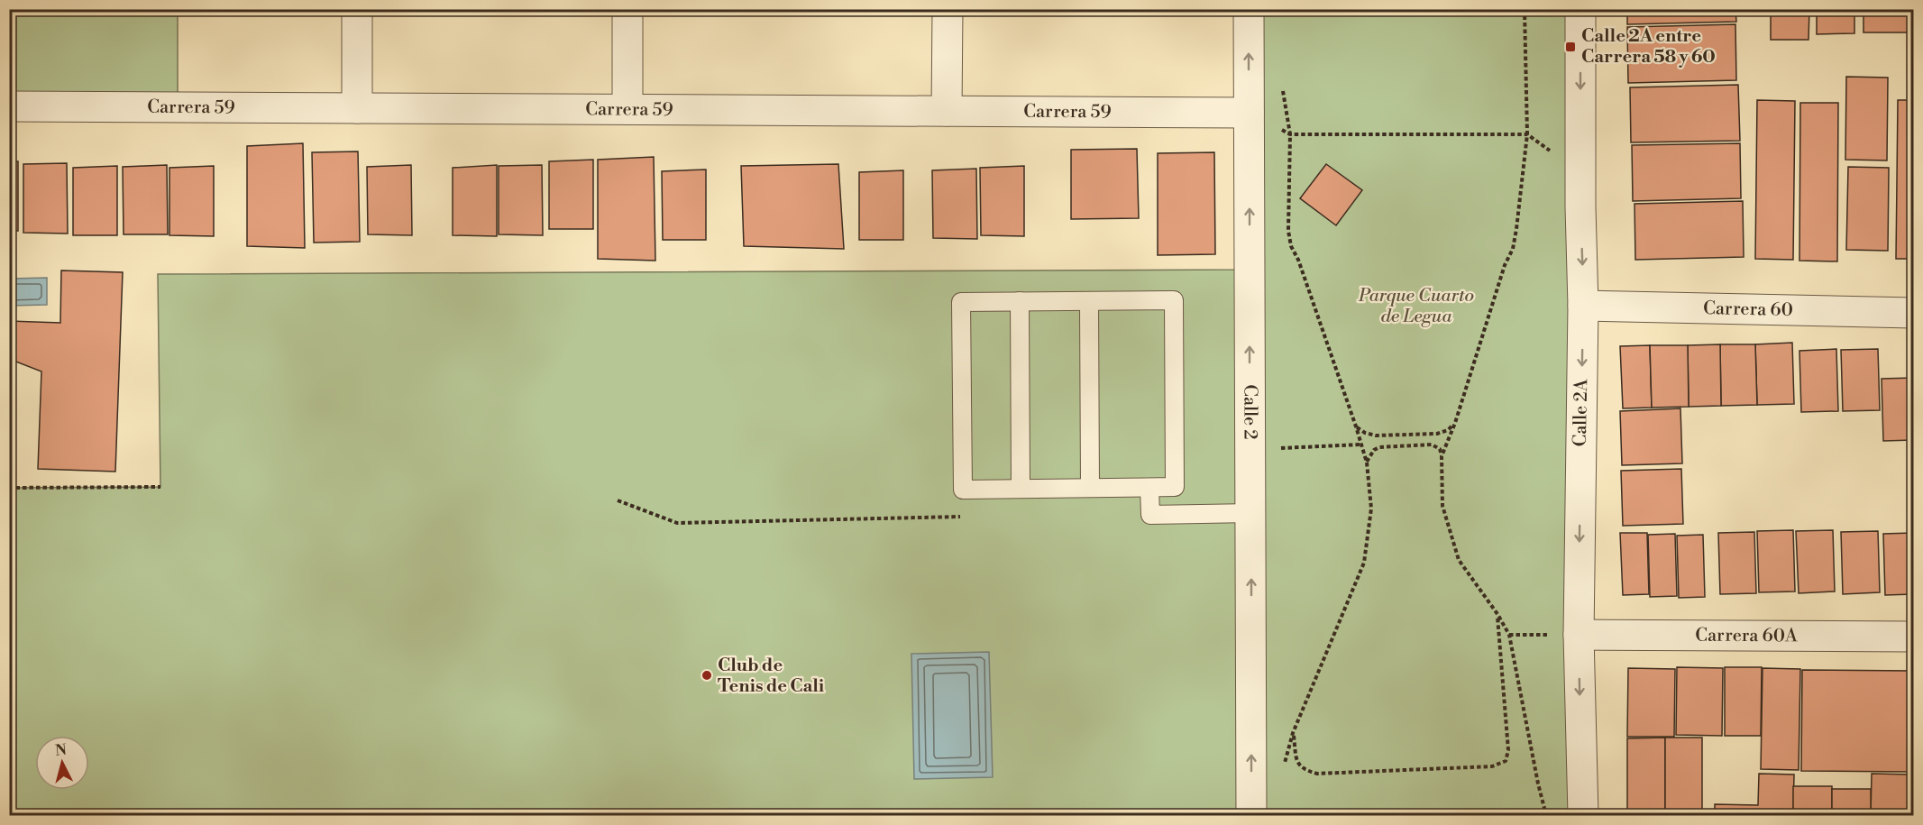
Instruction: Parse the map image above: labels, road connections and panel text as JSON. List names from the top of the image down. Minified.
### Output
{"streets":{"street":["Carrera 59","Carrera 60","Calle 2","Calle 2A","Carrera 60A"]},"crossings":[["Carrera 59","Calle 2"],["Carrera 60","Calle 2A"],["Calle 2A","Carrera 60A"]],"one_way":["Calle 2","Calle 2A"],"parks":["Parque Cuarto de Legua"],"places":{"transit":["Calle 2A entre Carrera 58 y 60"],"other":["Club de Tenis de Cali"]},"north":"top"}
